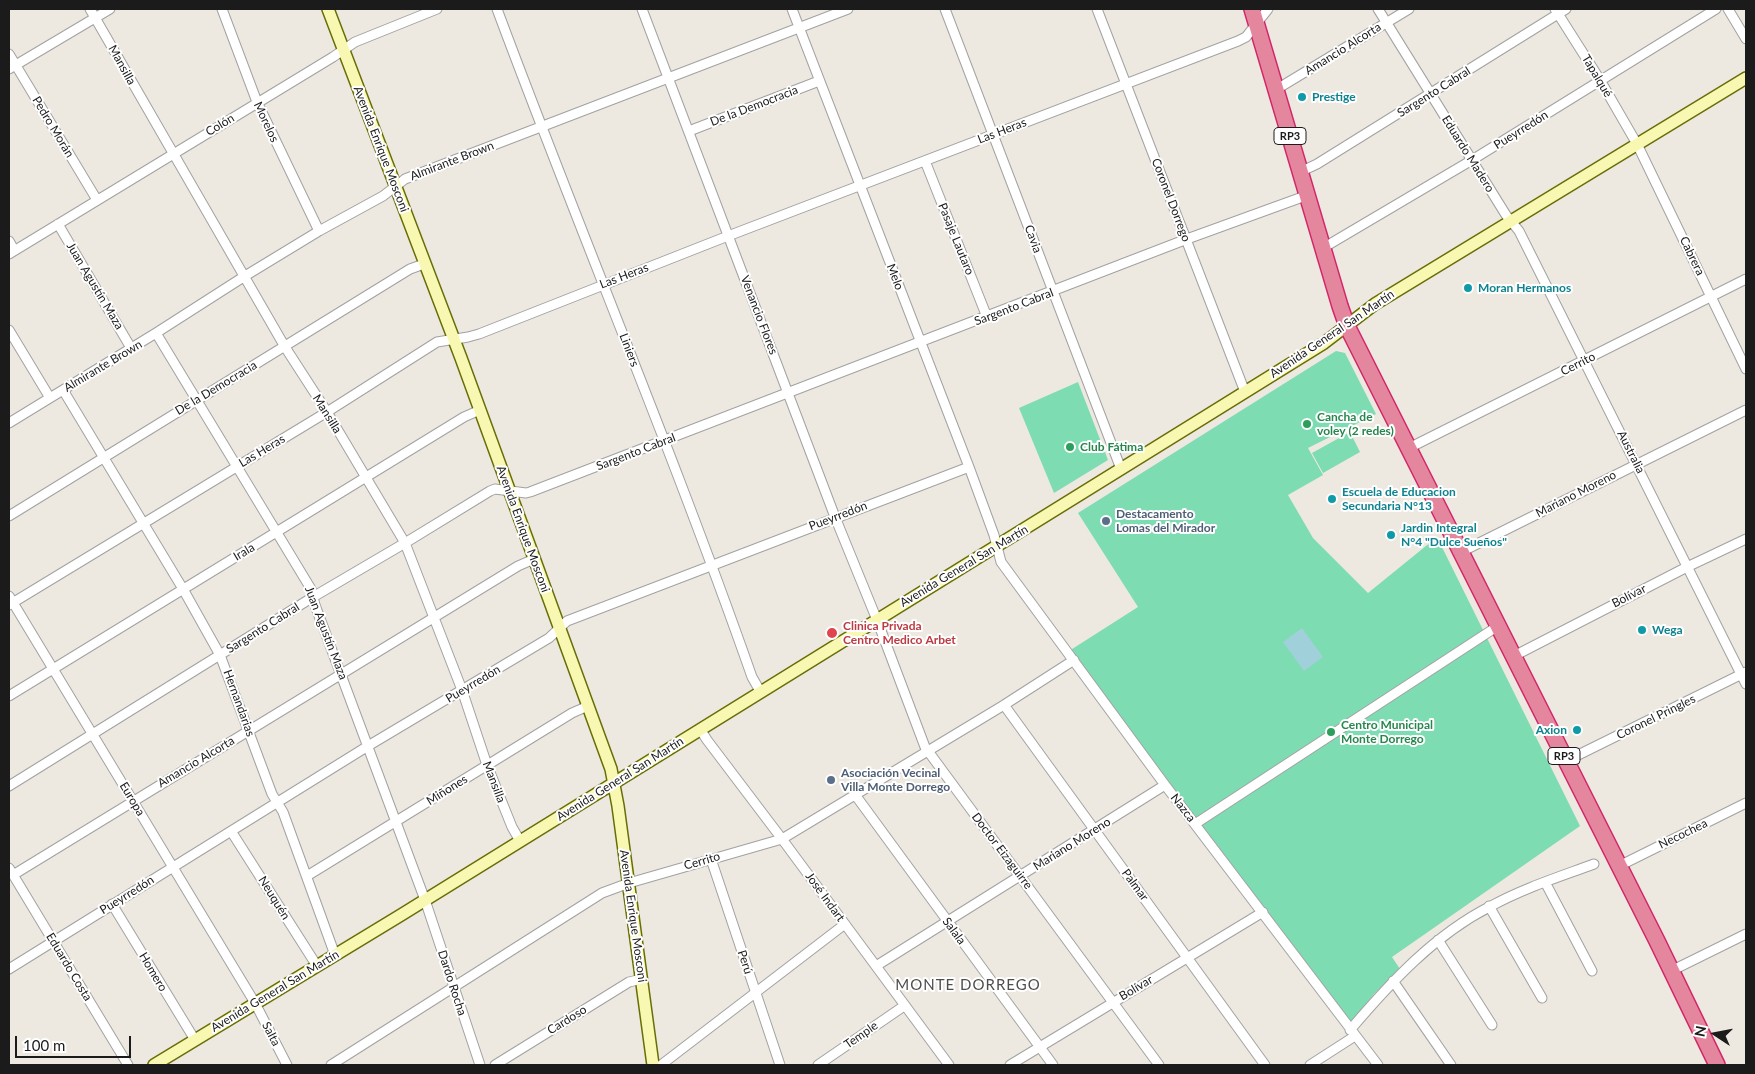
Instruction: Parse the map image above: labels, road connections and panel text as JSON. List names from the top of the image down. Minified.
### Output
{"streets":{"highway":["RP3"],"main road":["Avenida Enrique Mosconi","Avenida General San Martín"],"street":["Amancio Alcorta","Mansilla","Tapalqué","Sargento Cabral","De la Democracia","Morelos","Colón","Pedro Morán","Pueyrredón","Las Heras","Eduardo Madero","Almirante Brown","Coronel Dorrego","Pasaje Lautaro","Cavia","Cabrera","Melo","Juan Agustín Maza","Venancio Flores","Liniers","Cerrito","Australia","Mariano Moreno","Irala","Bolívar","Hernandarias","Coronel Pringles","Miñones","Europa","Nazca","Necochea","Doctor Eizaguirre","Palmar","José Indart","Neuquén","Salala","Perú","Eduardo Costa","Homero","Dardo Rocha","Cardoso","Salta","Temple"]},"crossings":[["Amancio Alcorta","Mansilla"],["Amancio Alcorta","RP3"],["Amancio Alcorta","Avenida Enrique Mosconi"],["Amancio Alcorta","Eduardo Madero"],["Amancio Alcorta","Juan Agustín Maza"],["Amancio Alcorta","Hernandarias"],["Amancio Alcorta","Europa"],["Amancio Alcorta","Eduardo Costa"],["Mansilla","Sargento Cabral"],["Mansilla","De la Democracia"],["Mansilla","Colón"],["Mansilla","Pueyrredón"],["Mansilla","Las Heras"],["Mansilla","Almirante Brown"],["Mansilla","Avenida General San Martín"],["Mansilla","Irala"],["Mansilla","Miñones"],["Tapalqué","Sargento Cabral"],["Tapalqué","Pueyrredón"],["Tapalqué","Cabrera"],["Tapalqué","Avenida General San Martín"],["Sargento Cabral","RP3"],["Sargento Cabral","Avenida Enrique Mosconi"],["Sargento Cabral","Eduardo Madero"],["Sargento Cabral","Coronel Dorrego"],["Sargento Cabral","Pasaje Lautaro"],["Sargento Cabral","Cavia"],["Sargento Cabral","Melo"],["Sargento Cabral","Juan Agustín Maza"],["Sargento Cabral","Venancio Flores"],["Sargento Cabral","Liniers"],["Sargento Cabral","Hernandarias"],["Sargento Cabral","Europa"],["De la Democracia","Avenida Enrique Mosconi"],["De la Democracia","Melo"],["De la Democracia","Juan Agustín Maza"],["De la Democracia","Venancio Flores"],["De la Democracia","Hernandarias"],["Morelos","Colón"],["Morelos","Almirante Brown"],["Colón","Pedro Morán"],["Colón","Avenida Enrique Mosconi"],["Colón","Juan Agustín Maza"],["Pueyrredón","RP3"],["Pueyrredón","Avenida Enrique Mosconi"],["Pueyrredón","Eduardo Madero"],["Pueyrredón","Melo"],["Pueyrredón","Juan Agustín Maza"],["Pueyrredón","Venancio Flores"],["Pueyrredón","Liniers"],["Pueyrredón","Hernandarias"],["Pueyrredón","Europa"],["Pueyrredón","Neuquén"],["Pueyrredón","Eduardo Costa"],["Pueyrredón","Homero"],["Las Heras","RP3"],["Las Heras","Avenida Enrique Mosconi"],["Las Heras","Coronel Dorrego"],["Las Heras","Pasaje Lautaro"],["Las Heras","Cavia"],["Las Heras","Melo"],["Las Heras","Juan Agustín Maza"],["Las Heras","Venancio Flores"],["Las Heras","Liniers"],["Las Heras","Hernandarias"],["Las Heras","Europa"],["RP3","Avenida General San Martín"],["RP3","Cerrito"],["RP3","Mariano Moreno"],["RP3","Bolívar"],["RP3","Coronel Pringles"],["RP3","Necochea"],["Avenida Enrique Mosconi","Almirante Brown"],["Avenida Enrique Mosconi","Avenida General San Martín"],["Avenida Enrique Mosconi","Cerrito"],["Avenida Enrique Mosconi","Irala"],["Avenida Enrique Mosconi","Miñones"],["Avenida Enrique Mosconi","Cardoso"],["Eduardo Madero","Avenida General San Martín"],["Eduardo Madero","Australia"],["Almirante Brown","Melo"],["Almirante Brown","Juan Agustín Maza"],["Almirante Brown","Venancio Flores"],["Almirante Brown","Liniers"],["Almirante Brown","Hernandarias"],["Coronel Dorrego","Avenida General San Martín"],["Cavia","Avenida General San Martín"],["Cabrera","Avenida General San Martín"],["Cabrera","Cerrito"],["Melo","Avenida General San Martín"],["Melo","Nazca"],["Juan Agustín Maza","Avenida General San Martín"],["Juan Agustín Maza","Irala"],["Juan Agustín Maza","Miñones"],["Juan Agustín Maza","Dardo Rocha"],["Venancio Flores","Avenida General San Martín"],["Venancio Flores","Doctor Eizaguirre"],["Avenida General San Martín","Liniers"],["Avenida General San Martín","Australia"],["Avenida General San Martín","Hernandarias"],["Avenida General San Martín","Europa"],["Avenida General San Martín","Nazca"],["Avenida General San Martín","Doctor Eizaguirre"],["Avenida General San Martín","José Indart"],["Avenida General San Martín","Neuquén"],["Avenida General San Martín","Homero"],["Avenida General San Martín","Dardo Rocha"],["Avenida General San Martín","Salta"],["Cerrito","Australia"],["Cerrito","Nazca"],["Cerrito","Doctor Eizaguirre"],["Cerrito","Palmar"],["Cerrito","José Indart"],["Cerrito","Salala"],["Cerrito","Perú"],["Cerrito","Dardo Rocha"],["Australia","Mariano Moreno"],["Australia","Bolívar"],["Australia","Coronel Pringles"],["Mariano Moreno","Nazca"],["Mariano Moreno","Doctor Eizaguirre"],["Mariano Moreno","Palmar"],["Mariano Moreno","José Indart"],["Mariano Moreno","Salala"],["Irala","Hernandarias"],["Irala","Europa"],["Bolívar","Nazca"],["Bolívar","Doctor Eizaguirre"],["Bolívar","Palmar"],["Bolívar","Salala"],["Hernandarias","Miñones"],["Europa","Salta"],["José Indart","Temple"]],"districts":["MONTE DORREGO"],"places":["Prestige","Moran Hermanos","Cancha de voley (2 redes)","Club Fátima","Escuela de Educacion Secundaria N°13","Destacamento Lomas del Mirador","Jardin Integral N°4 \"Dulce Sueños\"","Wega","Clinica Privada Centro Medico Arbet","Axion","Centro Municipal Monte Dorrego","Asociación Vecinal Villa Monte Dorrego"],"scale_bar":"100 m","north":"left"}
